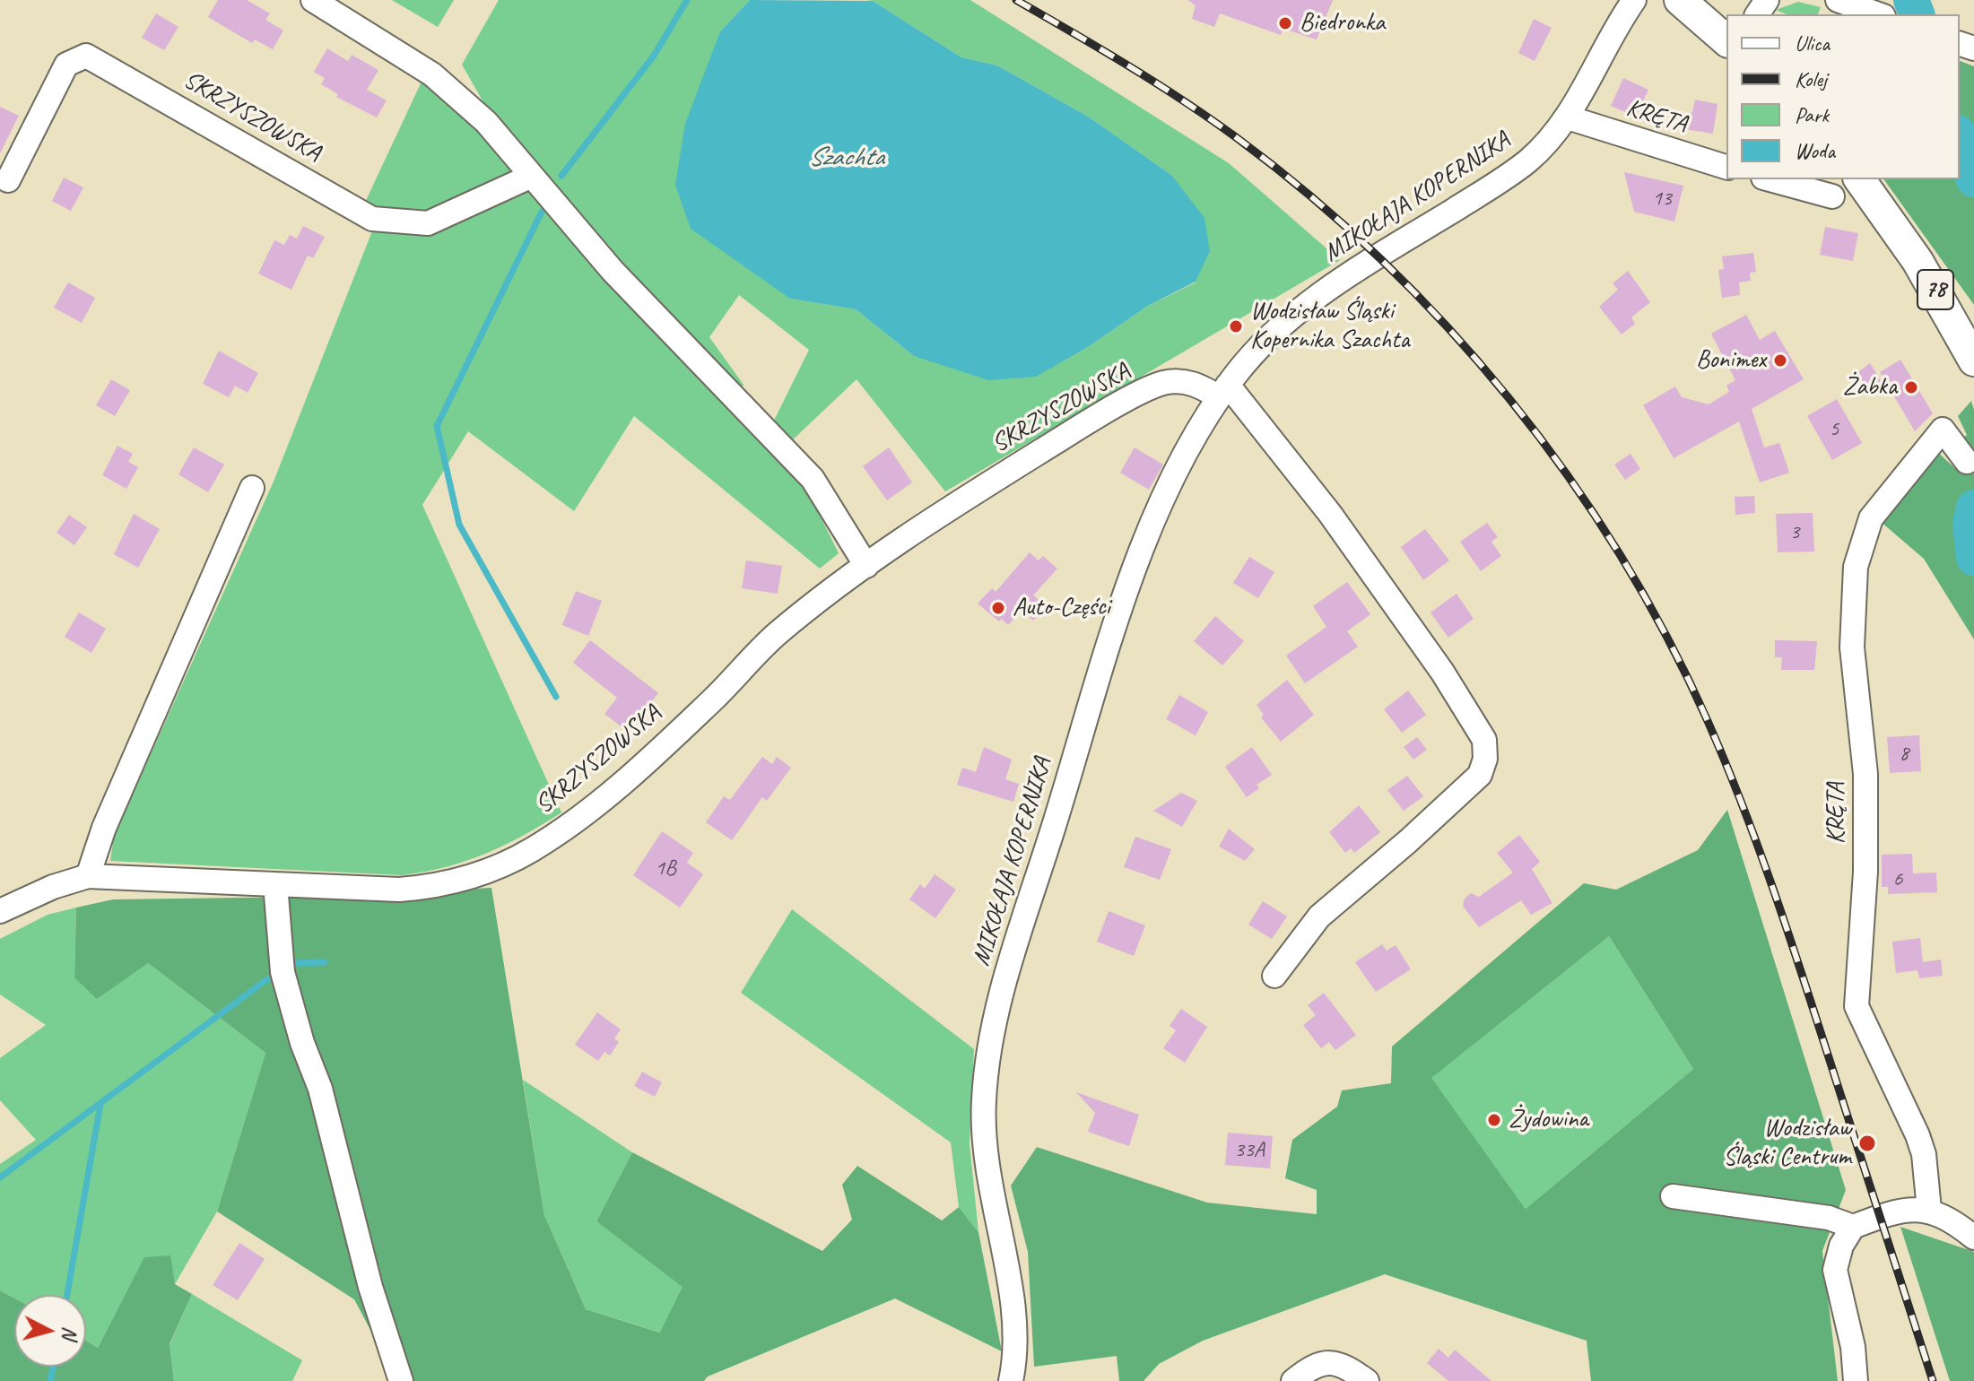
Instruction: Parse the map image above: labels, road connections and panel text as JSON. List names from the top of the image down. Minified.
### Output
{"streets":{"main road":["78"],"street":["SKRZYSZOWSKA","KRĘTA","MIKOŁAJA KOPERNIKA"]},"crossings":[["SKRZYSZOWSKA","MIKOŁAJA KOPERNIKA"],["KRĘTA","MIKOŁAJA KOPERNIKA"]],"water":["Szachta"],"places":["Biedronka","Wodzisław Śląski Kopernika Szachta","Bonimex","Żabka","Auto-Części","Żydowina","Wodzisław Śląski Centrum"],"house_numbers":["13","5","3","8","1B","6","33A"],"legend":["Ulica","Kolej","Park","Woda"],"north":"right"}
